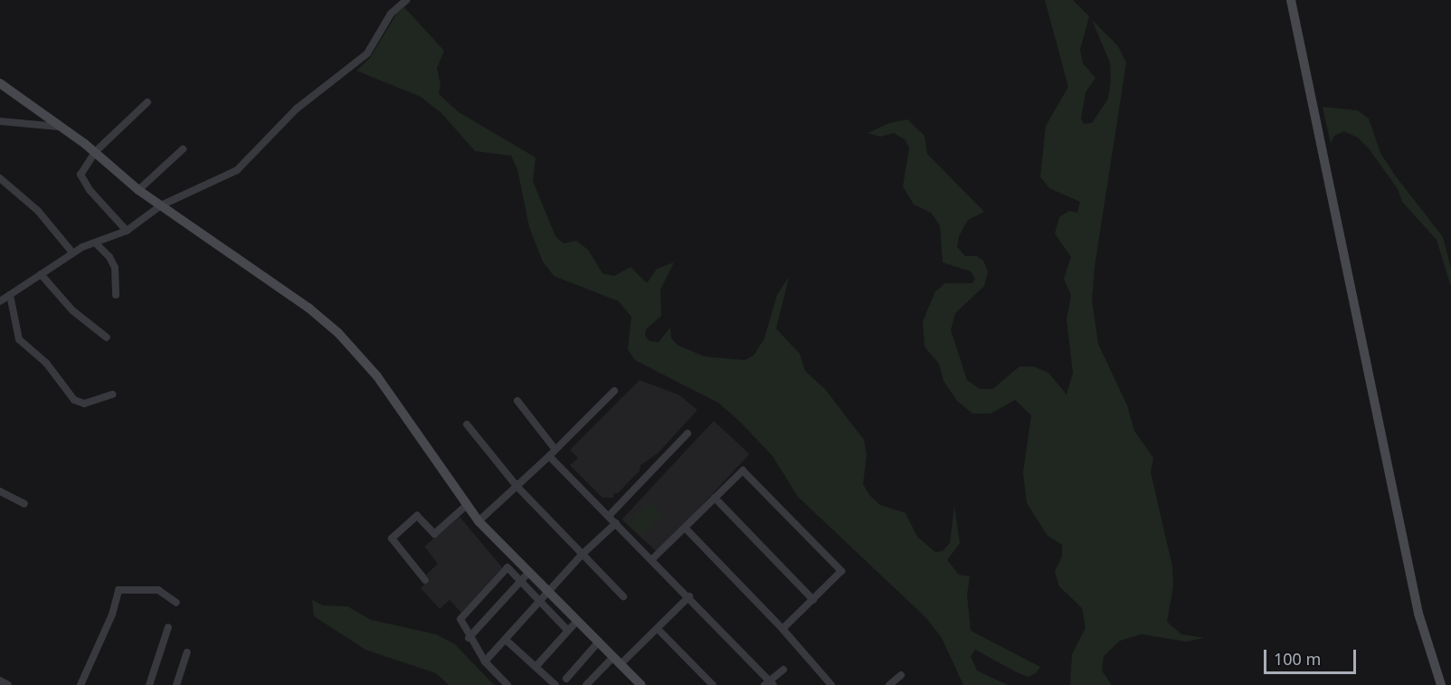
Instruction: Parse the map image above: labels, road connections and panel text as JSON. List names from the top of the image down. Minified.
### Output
{"scale_bar":"100 m"}
